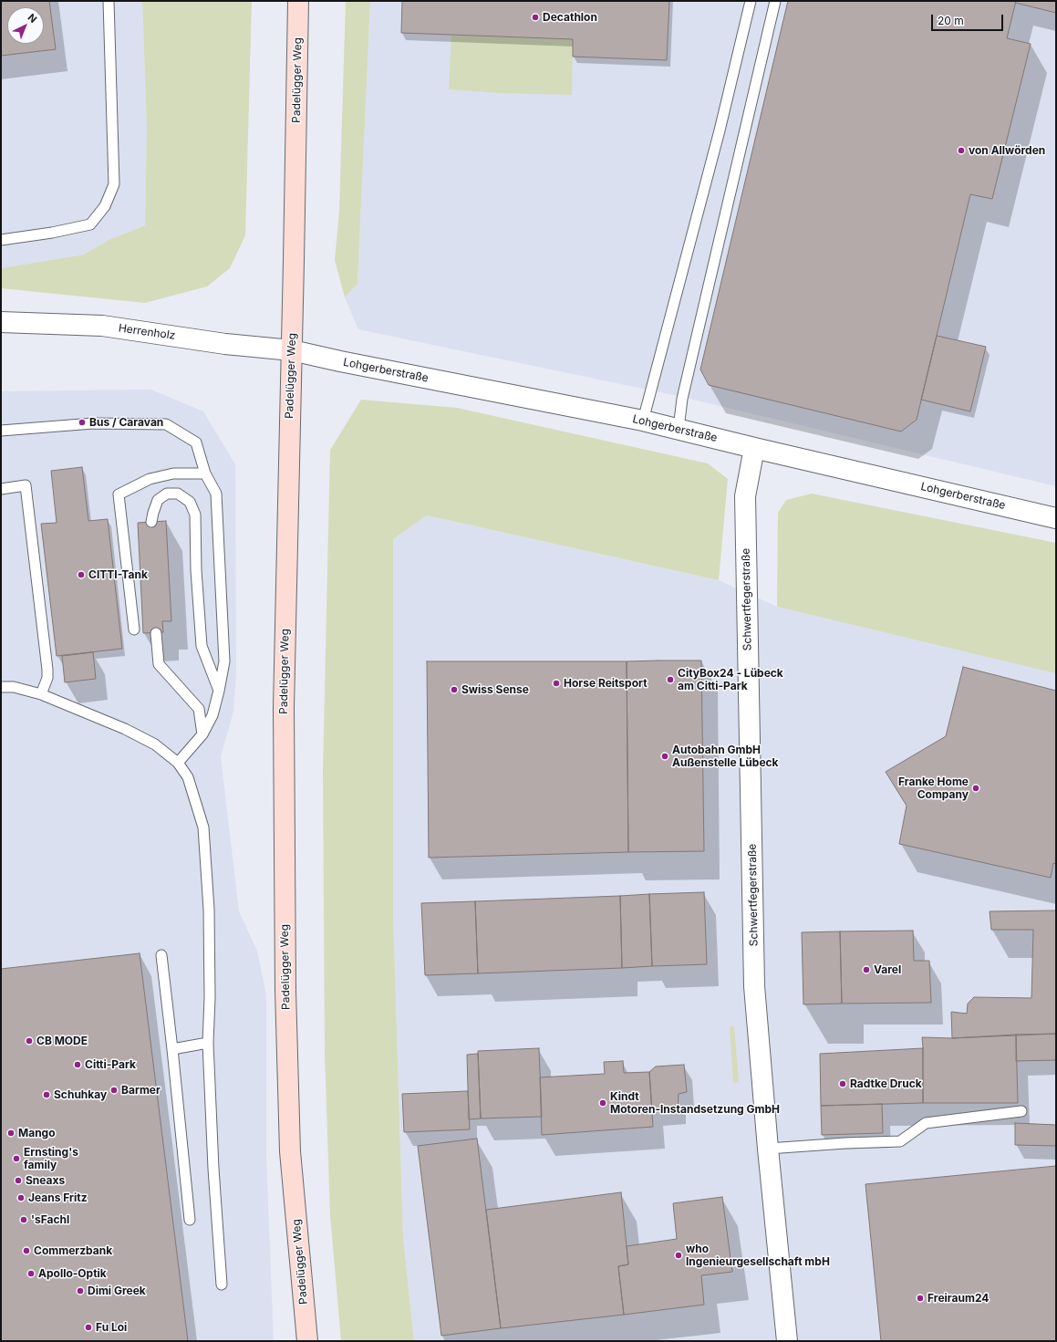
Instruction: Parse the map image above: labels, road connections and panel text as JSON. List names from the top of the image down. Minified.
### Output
{"streets":{"main road":["Padelügger Weg"],"street":["Herrenholz","Lohgerberstraße","Schwertfegerstraße"]},"crossings":[["Padelügger Weg","Herrenholz"],["Padelügger Weg","Lohgerberstraße"],["Herrenholz","Lohgerberstraße"],["Lohgerberstraße","Schwertfegerstraße"]],"places":["Decathlon","von Allwörden","Bus / Caravan","CITTI-Tank","CityBox24 - Lübeck am Citti-Park","Horse Reitsport","Swiss Sense","Autobahn GmbH Außenstelle Lübeck","Franke Home Company","Varel","CB MODE","Citti-Park","Radtke Druck","Barmer","Schuhkay","Kindt Motoren-Instandsetzung GmbH","Mango","Ernsting's family","Sneaxs","Jeans Fritz","'sFachl","Commerzbank","who Ingenieurgesellschaft mbH","Apollo-Optik","Dimi Greek","Freiraum24","Fu Loi"],"scale_bar":"20 m","north":"top right"}
